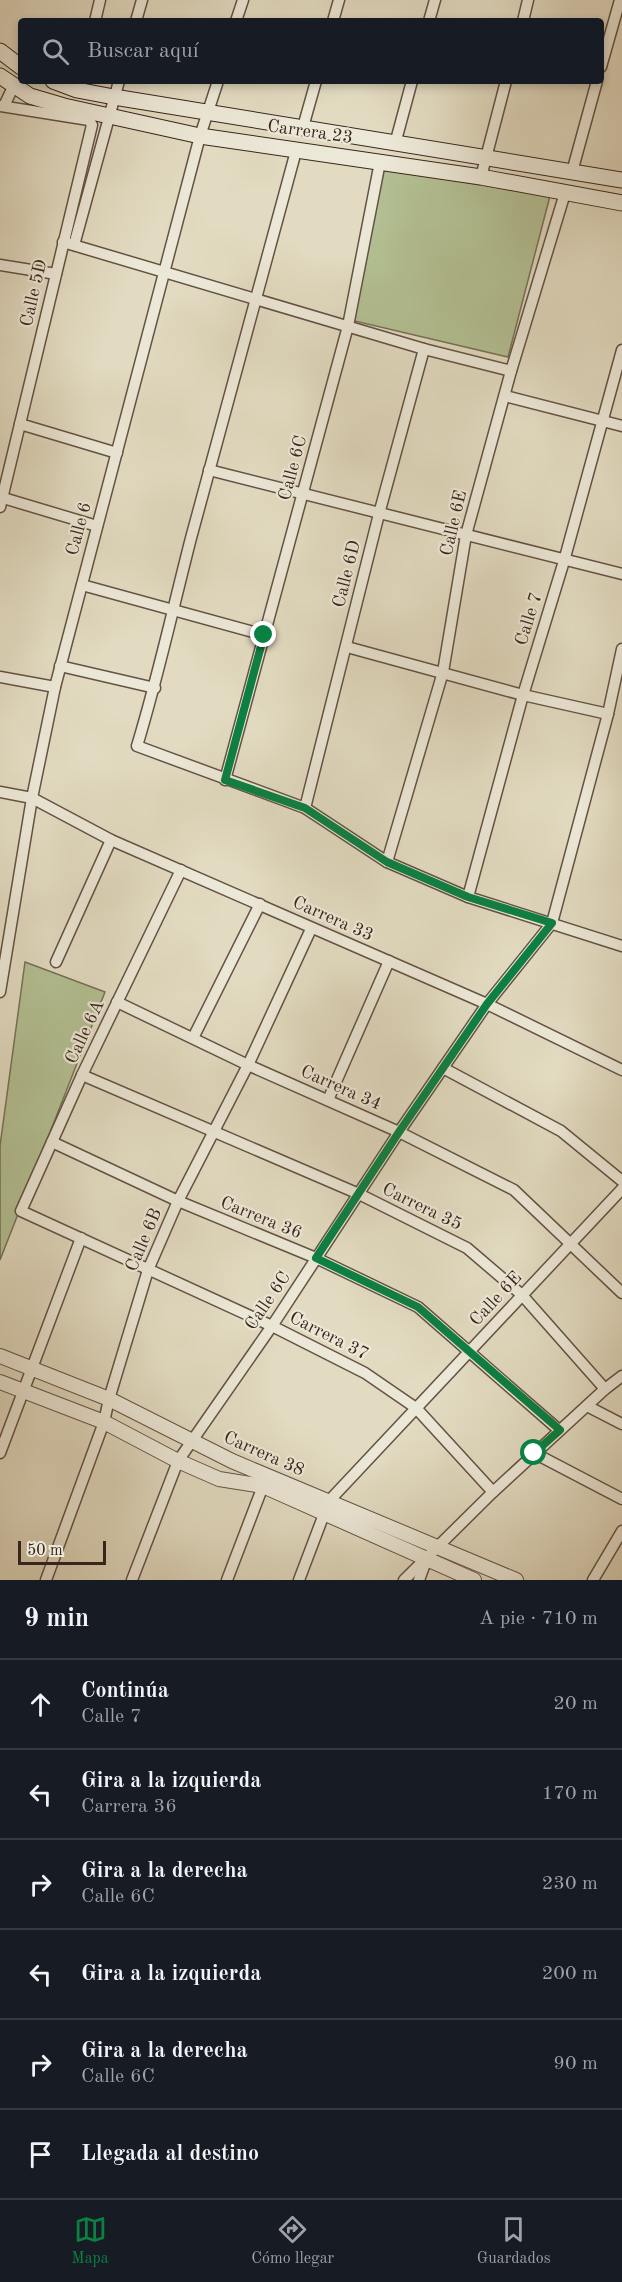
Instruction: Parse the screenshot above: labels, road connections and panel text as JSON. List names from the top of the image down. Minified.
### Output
{"streets":{"main road":["Carrera 23"],"street":["Calle 5D","Calle 6C","Calle 6E","Calle 6","Calle 6D","Calle 7","Carrera 33","Calle 6A","Carrera 34","Carrera 35","Carrera 36","Calle 6B","Carrera 37","Carrera 38"]},"crossings":[["Carrera 23","Calle 6C"],["Carrera 23","Calle 6E"],["Carrera 23","Calle 6"],["Calle 6C","Carrera 33"],["Calle 6C","Carrera 34"],["Calle 6C","Carrera 35"],["Calle 6C","Carrera 36"],["Calle 6C","Carrera 37"],["Calle 6C","Carrera 38"],["Calle 6E","Carrera 34"],["Calle 6E","Carrera 35"],["Calle 6E","Carrera 36"],["Calle 6E","Carrera 37"],["Calle 6E","Carrera 38"],["Calle 6","Carrera 33"],["Carrera 33","Calle 6A"],["Carrera 33","Calle 6B"],["Calle 6A","Carrera 34"],["Calle 6A","Carrera 35"],["Calle 6A","Carrera 36"],["Calle 6A","Carrera 37"],["Carrera 34","Calle 6B"],["Carrera 35","Calle 6B"],["Carrera 36","Calle 6B"],["Calle 6B","Carrera 37"],["Calle 6B","Carrera 38"]],"scale_bar":"50 m","page":{"search":"Buscar aquí","scale":"50 m","heading":["9 min","A pie · 710 m"],"list":[["Continúa","Calle 7","20 m"],["Gira a la izquierda","Carrera 36","170 m"],["Gira a la derecha","Calle 6C","230 m"],["Gira a la izquierda","200 m"],["Gira a la derecha","Calle 6C","90 m"],"Llegada al destino"],"nav":["Mapa","Cómo llegar","Guardados"]}}
